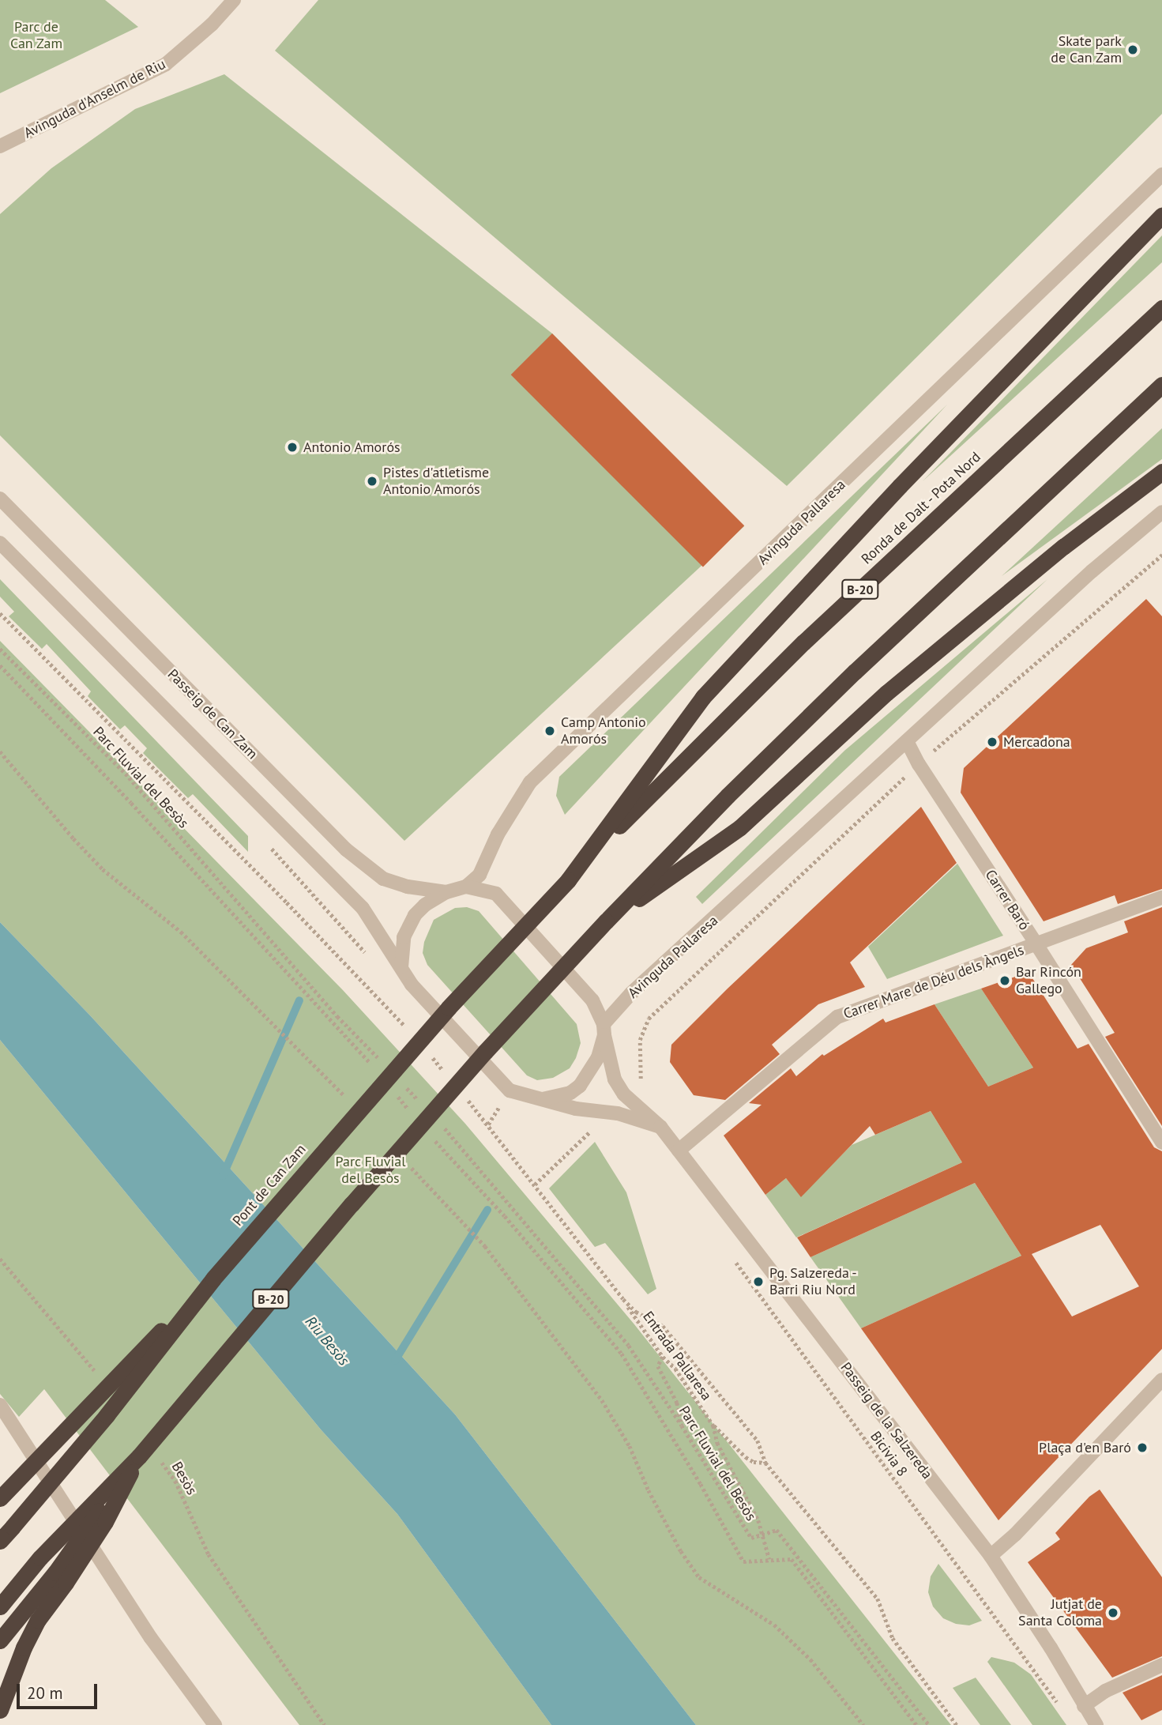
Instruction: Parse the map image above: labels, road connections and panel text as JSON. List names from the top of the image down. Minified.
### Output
{"streets":{"highway":["Ronda de Dalt - Pota Nord","B-20","Pont de Can Zam"],"street":["Avinguda d'Anselm de Riu","Avinguda Pallaresa","Passeig de Can Zam","Carrer Baró","Carrer Mare de Déu dels Àngels","Passeig de la Salzereda"],"path":["Parc Fluvial del Besòs","Entrada Pallaresa","Bicivia 8","Besòs"]},"crossings":[["Ronda de Dalt - Pota Nord","Pont de Can Zam"],["Avinguda Pallaresa","Carrer Baró"],["Avinguda Pallaresa","Passeig de la Salzereda"],["Parc Fluvial del Besòs","Entrada Pallaresa"],["Carrer Baró","Carrer Mare de Déu dels Àngels"],["Carrer Mare de Déu dels Àngels","Passeig de la Salzereda"]],"water":["Riu Besòs"],"parks":["Parc de Can Zam","Parc Fluvial del Besòs"],"places":["Skate park de Can Zam","Antonio Amorós","Pistes d'atletisme Antonio Amorós","Camp Antonio Amorós","Mercadona","Bar Rincón Gallego","Pg. Salzereda - Barri Riu Nord","Plaça d'en Baró","Jutjat de Santa Coloma"],"scale_bar":"20 m"}
